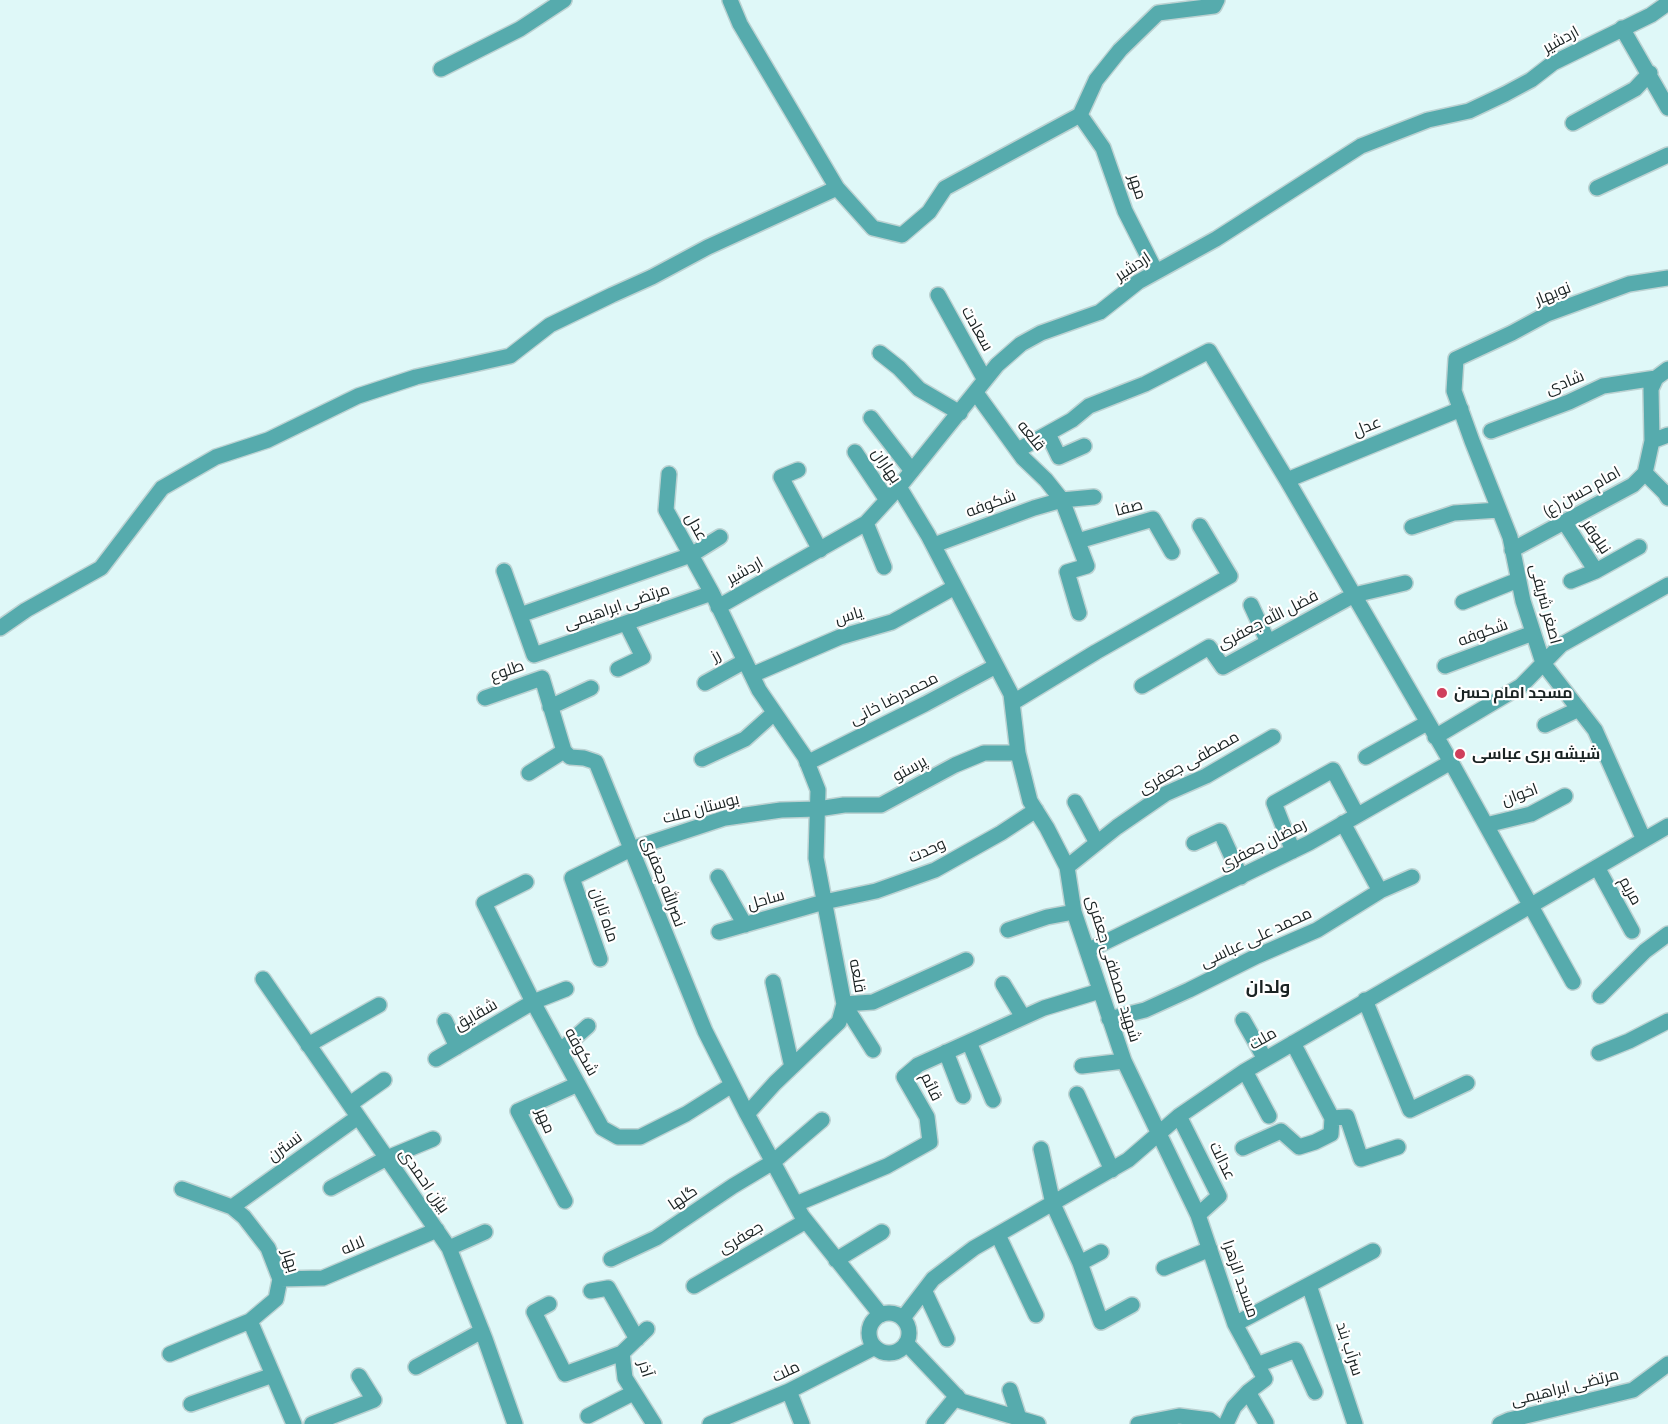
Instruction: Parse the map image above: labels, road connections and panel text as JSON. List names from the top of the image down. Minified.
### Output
{"streets":{"street":["اردشیر","مهر","نوبهار","سعادت","شادی","عدل","قلعه","بهاران","امام حسن (ع)","شکوفه","صفا","نیلوفر","اصغر شریفی","مرتضی ابراهیمی","یاس","فضل الله جعفری","رز","طلوع","محمدرضا خانی","مصطفی جعفری","پرستو","اخوان","بوستان ملت","رمضان جعفری","وحدت","نصرالله جعفری","مریم","ساحل","ماه تابان","محمد علی عباسی","شهید مصطفی جعفری","شقایق","ملت","قائم","نسترن","عدالت","بیژن احمدی","گلها","جعفری","لاله","بهار","مسجد الزهرا","سرآب بند","آذر"]},"crossings":[["اردشیر","مهر"],["اردشیر","سعادت"],["اردشیر","عدل"],["اردشیر","قلعه"],["اردشیر","بهاران"],["اردشیر","مرتضی ابراهیمی"],["اردشیر","شهید مصطفی جعفری"],["مهر","شکوفه"],["نوبهار","اصغر شریفی"],["سعادت","قلعه"],["شادی","امام حسن (ع)"],["عدل","قلعه"],["عدل","اصغر شریفی"],["عدل","مرتضی ابراهیمی"],["قلعه","شکوفه"],["قلعه","مرتضی ابراهیمی"],["قلعه","یاس"],["قلعه","رز"],["قلعه","محمدرضا خانی"],["قلعه","پرستو"],["قلعه","بوستان ملت"],["قلعه","وحدت"],["قلعه","نصرالله جعفری"],["قلعه","ساحل"],["امام حسن (ع)","نیلوفر"],["امام حسن (ع)","اصغر شریفی"],["شکوفه","اصغر شریفی"],["شکوفه","نصرالله جعفری"],["شکوفه","شهید مصطفی جعفری"],["شکوفه","شقایق"],["اصغر شریفی","ملت"],["یاس","شهید مصطفی جعفری"],["محمدرضا خانی","شهید مصطفی جعفری"],["مصطفی جعفری","شهید مصطفی جعفری"],["پرستو","بوستان ملت"],["پرستو","شهید مصطفی جعفری"],["بوستان ملت","نصرالله جعفری"],["بوستان ملت","ماه تابان"],["رمضان جعفری","شهید مصطفی جعفری"],["وحدت","ساحل"],["وحدت","شهید مصطفی جعفری"],["نصرالله جعفری","ماه تابان"],["مریم","ملت"],["محمد علی عباسی","شهید مصطفی جعفری"],["شهید مصطفی جعفری","ملت"],["شهید مصطفی جعفری","قائم"],["شهید مصطفی جعفری","مسجد الزهرا"],["ملت","عدالت"],["ملت","مسجد الزهرا"],["نسترن","بیژن احمدی"],["نسترن","بهار"],["عدالت","مسجد الزهرا"],["بیژن احمدی","لاله"],["لاله","بهار"]],"districts":["ولدان"],"places":["مسجد امام حسن","شیشه بری عباسی"]}
